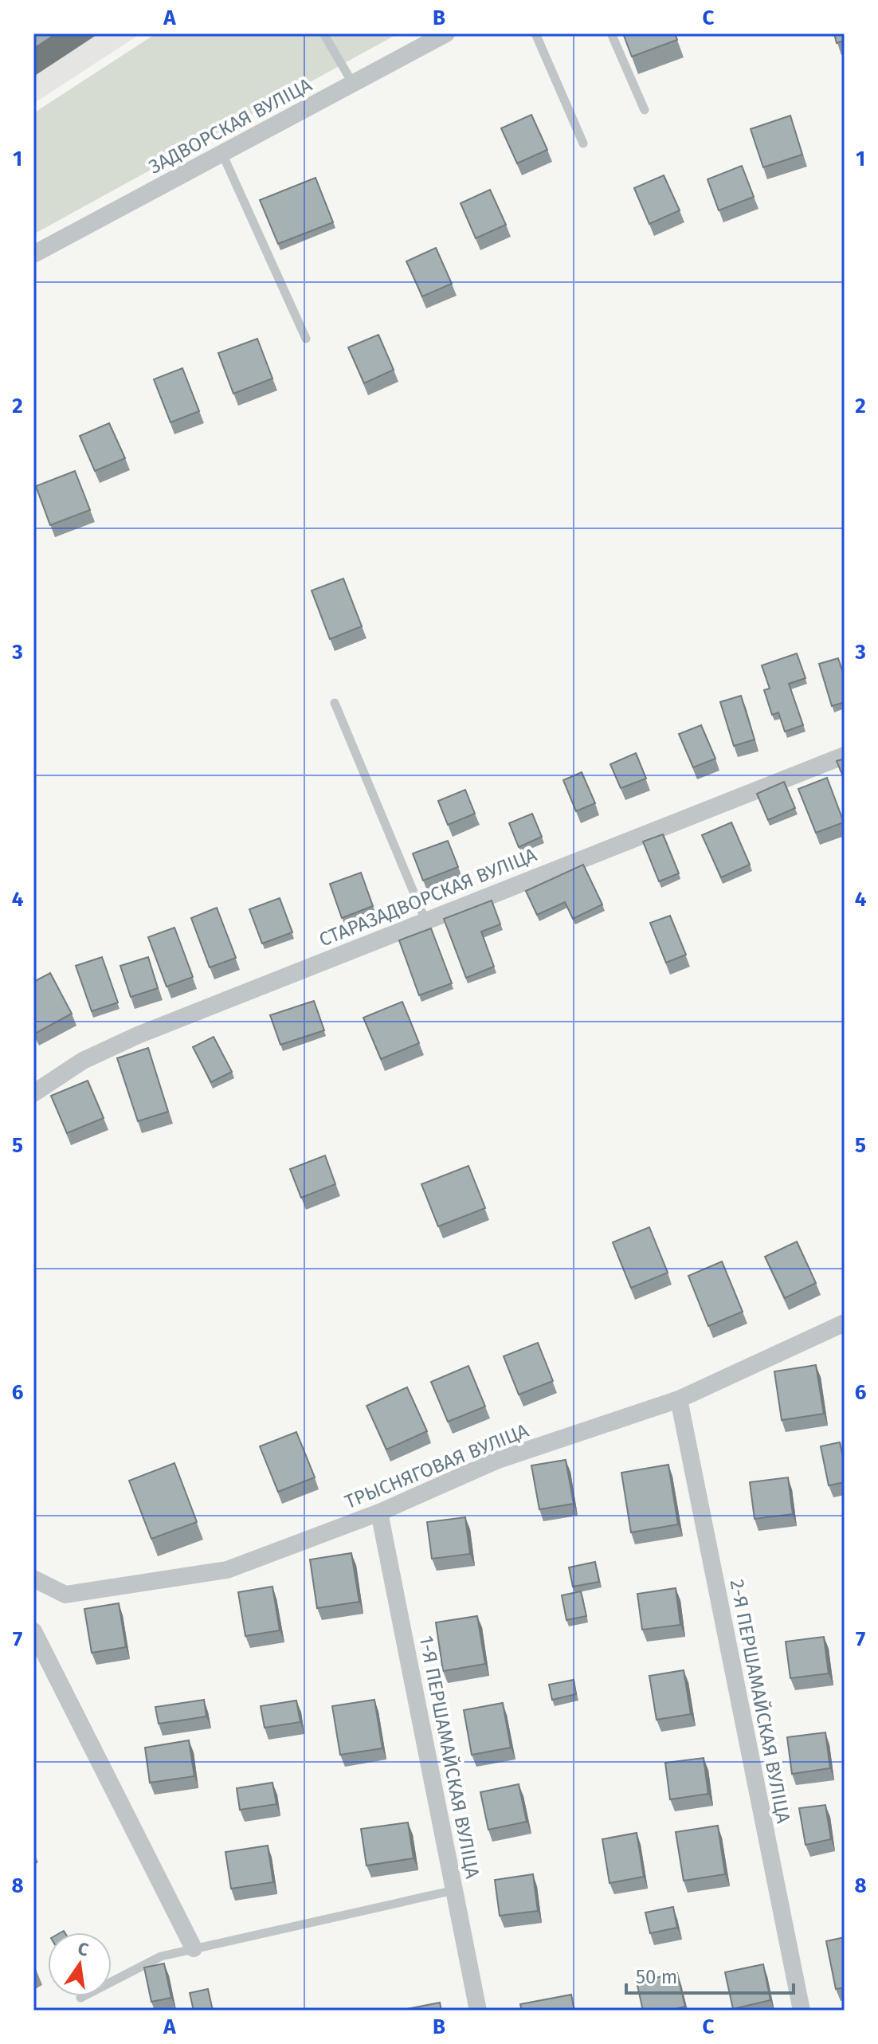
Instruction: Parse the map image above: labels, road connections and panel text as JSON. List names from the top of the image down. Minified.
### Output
{"streets":{"street":["ЗАДВОРСКАЯ ВУЛІЦА","СТАРАЗАДВОРСКАЯ ВУЛІЦА","ТРЫСНЯГОВАЯ ВУЛІЦА","2-Я ПЕРШАМАЙСКАЯ ВУЛІЦА","1-Я ПЕРШАМАЙСКАЯ ВУЛІЦА"]},"crossings":[["ТРЫСНЯГОВАЯ ВУЛІЦА","2-Я ПЕРШАМАЙСКАЯ ВУЛІЦА"],["ТРЫСНЯГОВАЯ ВУЛІЦА","1-Я ПЕРШАМАЙСКАЯ ВУЛІЦА"]],"scale_bar":"50 m","north":"top","grid":{"columns":["A","B","C"],"rows":["1","2","3","4","5","6","7","8"]}}
